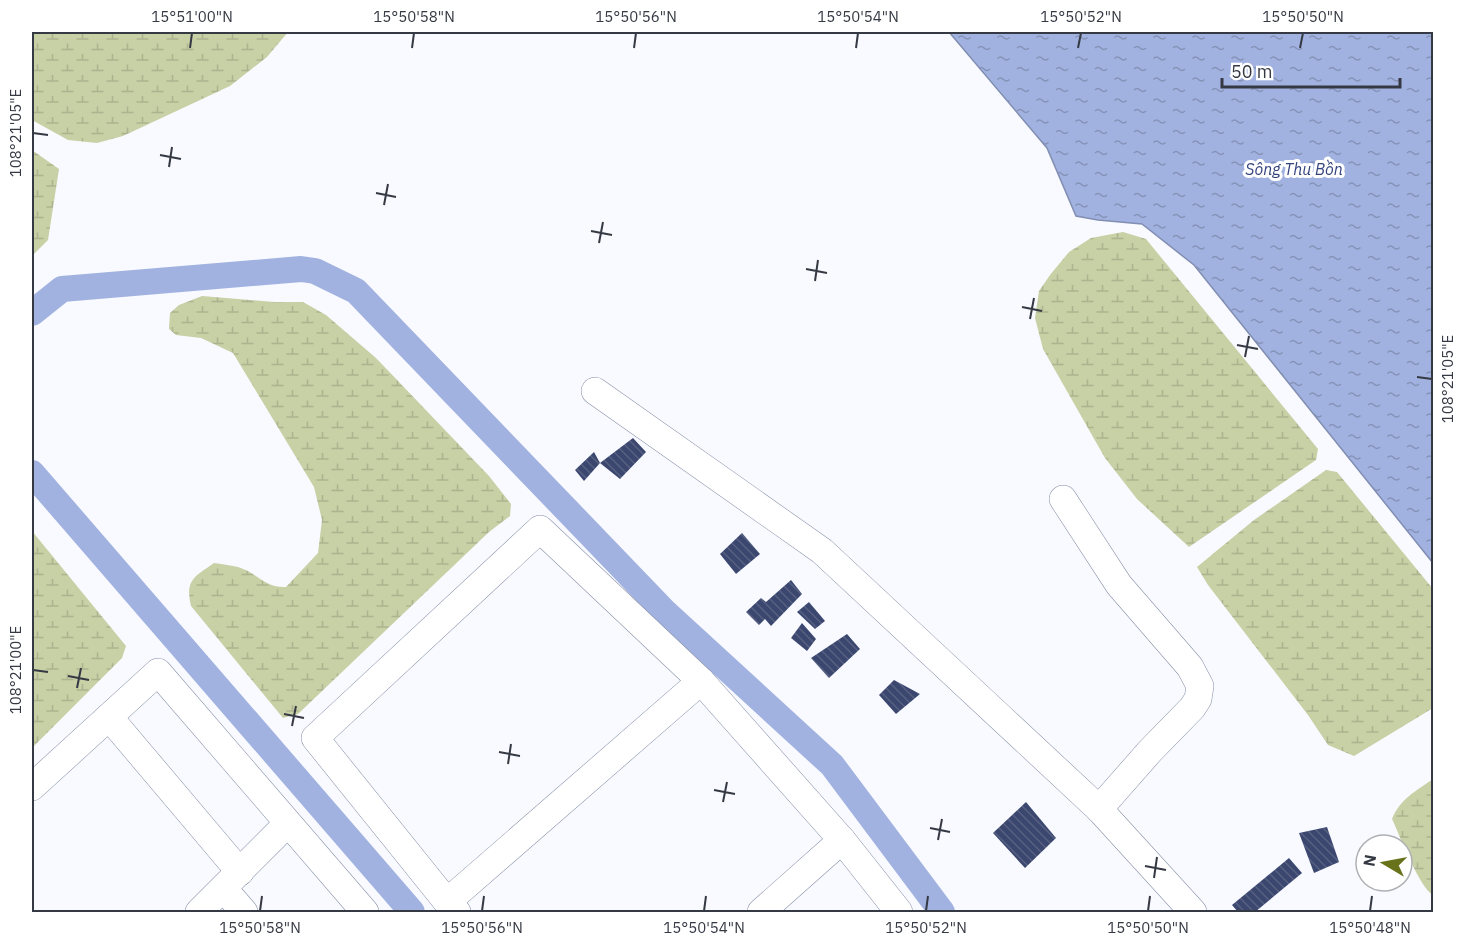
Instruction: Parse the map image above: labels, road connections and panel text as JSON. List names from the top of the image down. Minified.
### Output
{"water":["Sông Thu Bồn"],"scale_bar":"50 m","north":"left","coordinates":["15°51'00\"N","15°50'58\"N","15°50'56\"N","15°50'54\"N","15°50'52\"N","15°50'50\"N","108°21'05\"E","108°21'00\"E","15°50'48\"N"]}
